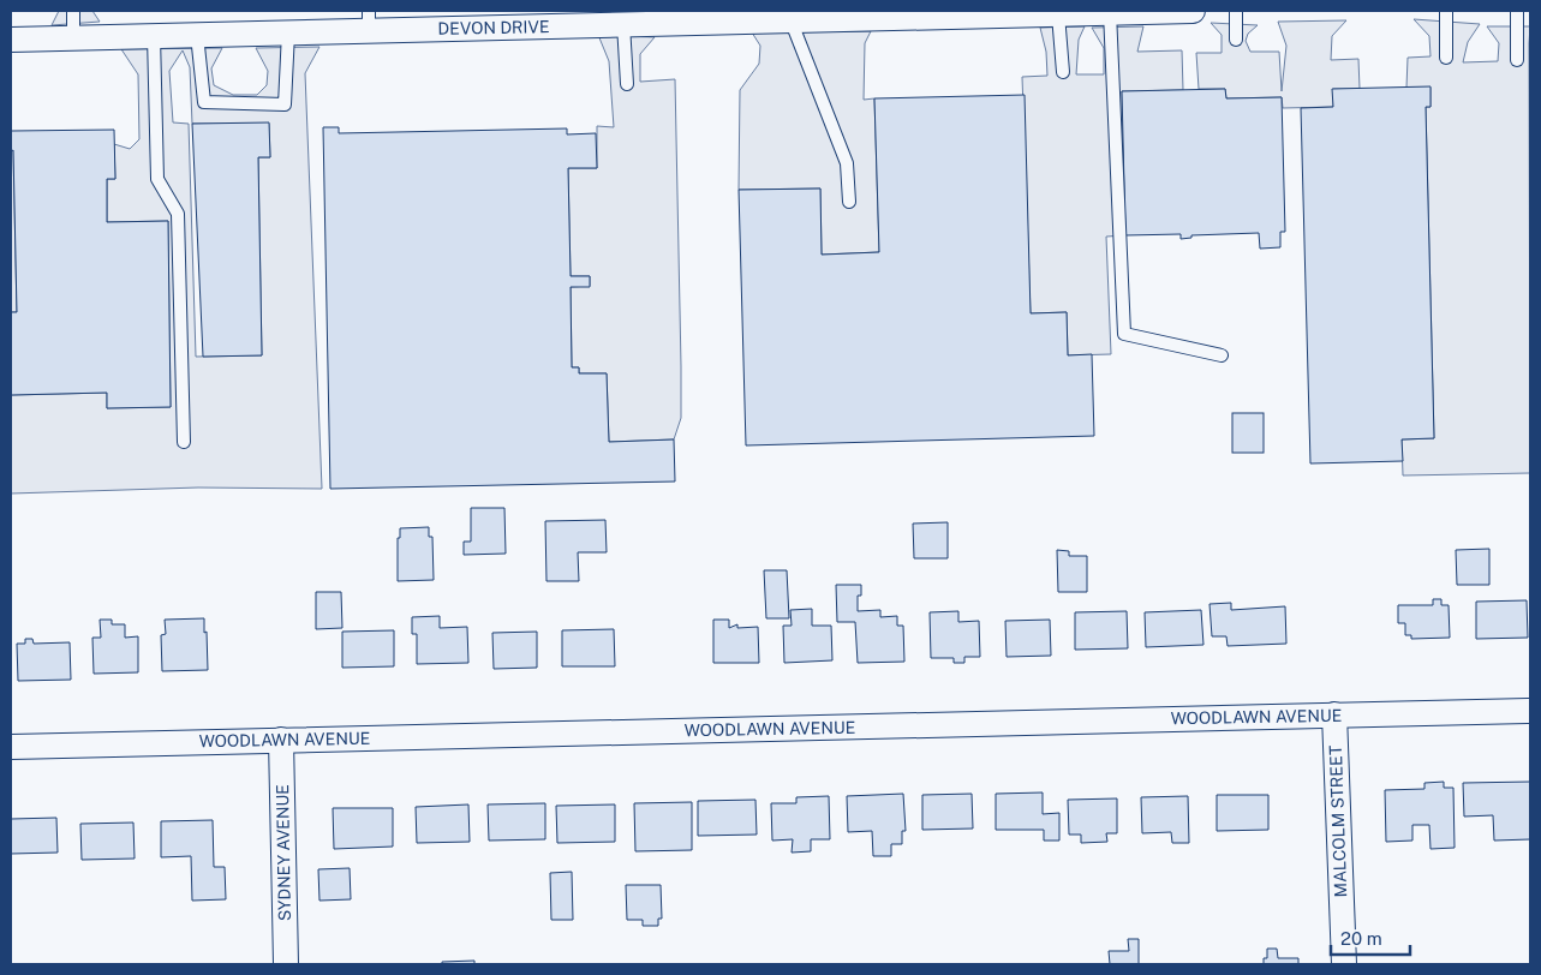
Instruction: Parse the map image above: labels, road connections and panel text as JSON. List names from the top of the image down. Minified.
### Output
{"streets":{"street":["DEVON DRIVE","WOODLAWN AVENUE","MALCOLM STREET","SYDNEY AVENUE"]},"crossings":[["WOODLAWN AVENUE","MALCOLM STREET"],["WOODLAWN AVENUE","SYDNEY AVENUE"]],"scale_bar":"20 m"}
